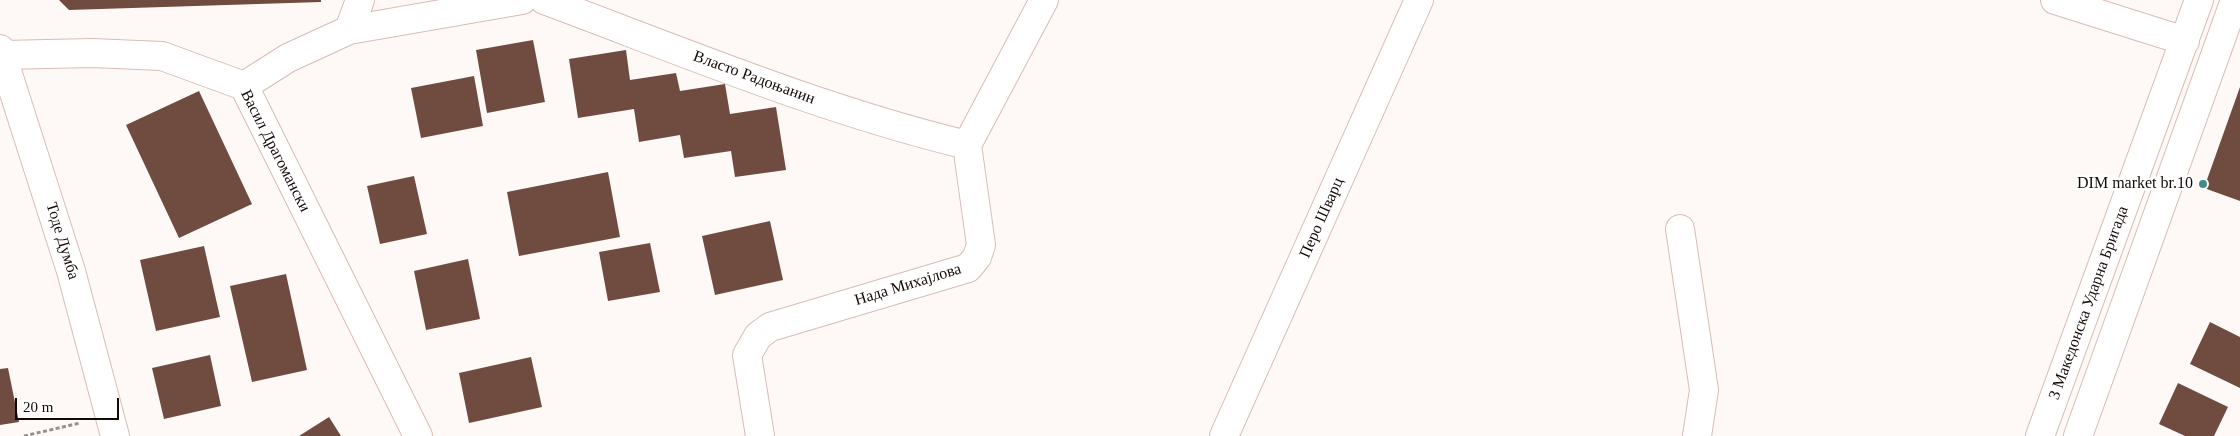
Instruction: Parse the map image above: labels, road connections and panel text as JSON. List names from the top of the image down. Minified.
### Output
{"streets":{"street":["Власто Радоњанин","Васил Драгомански","Перо Шварц","Тоде Думба","Нада Михајлова","3 Македонска Ударна Бригада"]},"crossings":[["Власто Радоњанин","Нада Михајлова"],["Васил Драгомански","Тоде Думба"]],"places":["DIM market br.10"],"scale_bar":"20 m"}
